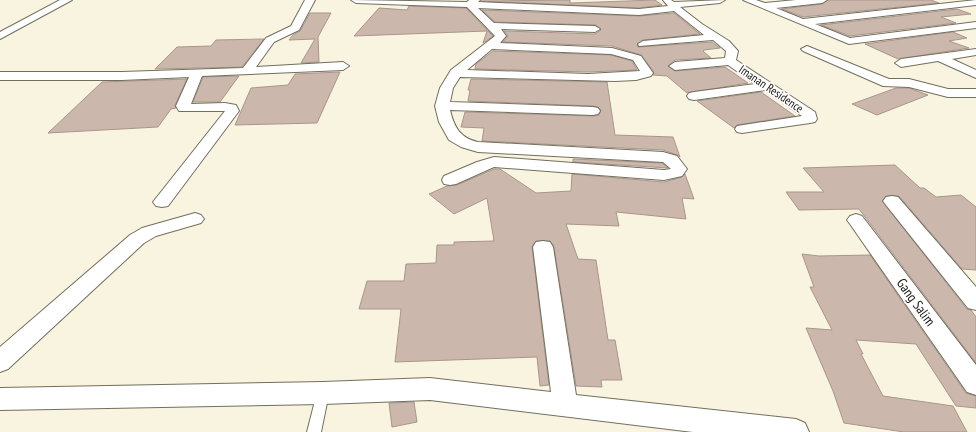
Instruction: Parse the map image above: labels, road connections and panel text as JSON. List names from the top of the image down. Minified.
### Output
{"streets":{"street":["Imanan Residence","Gang Salim"]}}
